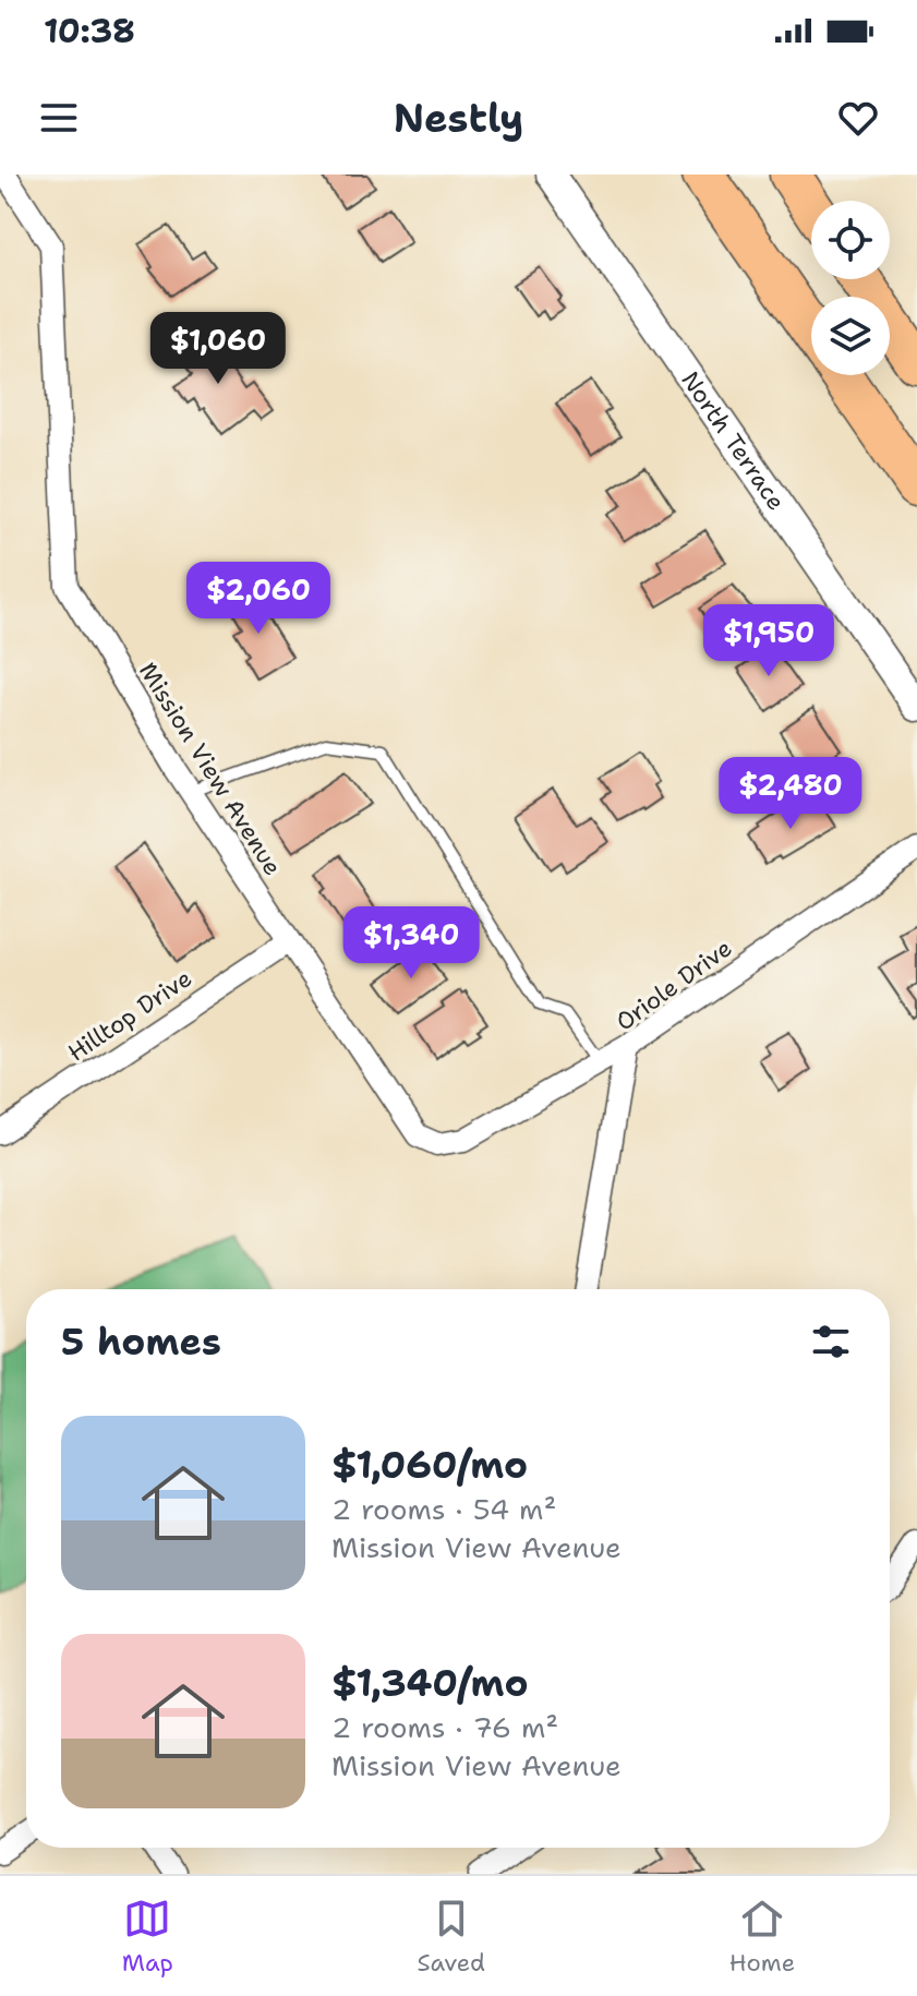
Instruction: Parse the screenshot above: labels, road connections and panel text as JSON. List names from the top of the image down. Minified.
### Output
{"streets":{"street":["North Terrace","Mission View Avenue","Oriole Drive","Hilltop Drive"]},"crossings":[["Mission View Avenue","Oriole Drive"],["Mission View Avenue","Hilltop Drive"]],"page":{"status":"10:38","header":"Nestly","price":["$1,060","$2,060","$1,950","$2,480","$1,340"],"heading":"5 homes","list":[{"name":"$1,060/mo","note":"2 rooms · 54 m² · Mission View Avenue"},{"name":"$1,340/mo","note":"2 rooms · 76 m² · Mission View Avenue"}],"tabs":["Map","Saved","Home"]}}
